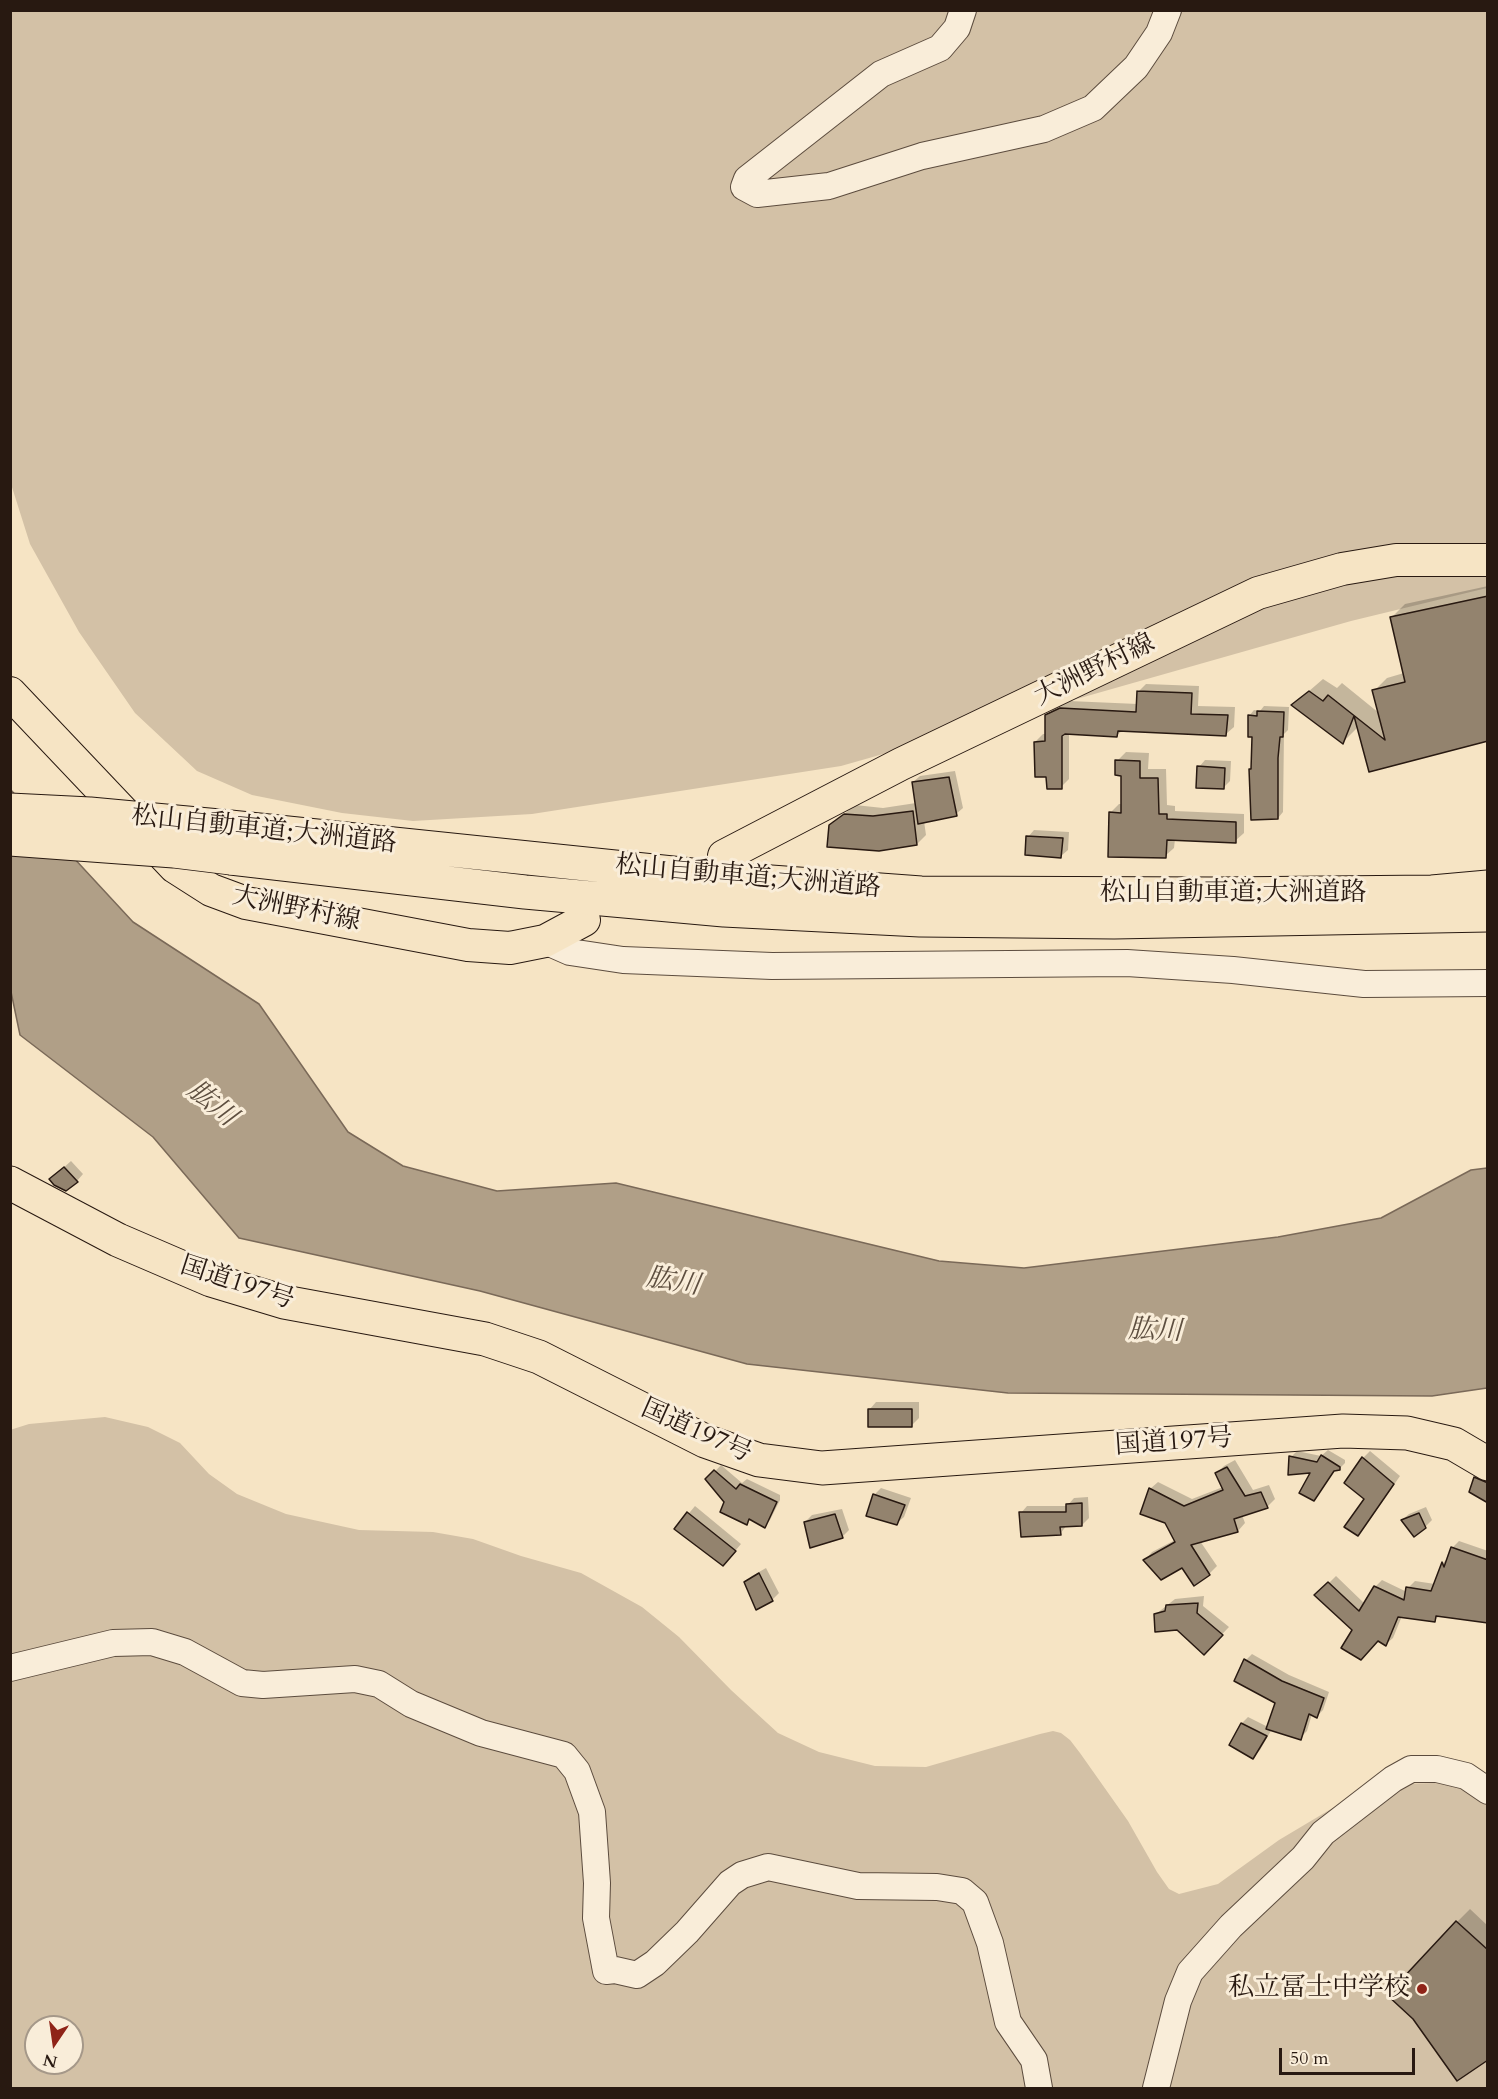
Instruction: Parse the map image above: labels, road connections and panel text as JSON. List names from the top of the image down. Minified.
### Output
{"streets":{"highway":["松山自動車道;大洲道路","国道197号"],"main road":["大洲野村線"]},"water":["肱川"],"places":["私立冨士中学校"],"scale_bar":"50 m","north":"bottom"}
